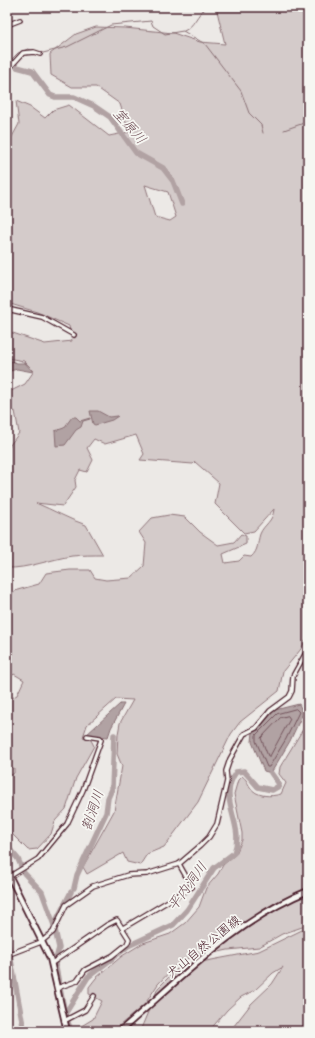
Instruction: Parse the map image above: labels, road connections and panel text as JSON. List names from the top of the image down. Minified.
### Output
{"streets":{"main road":["犬山自然公園線"]},"water":["室原川","割洞川","平内洞川"]}
